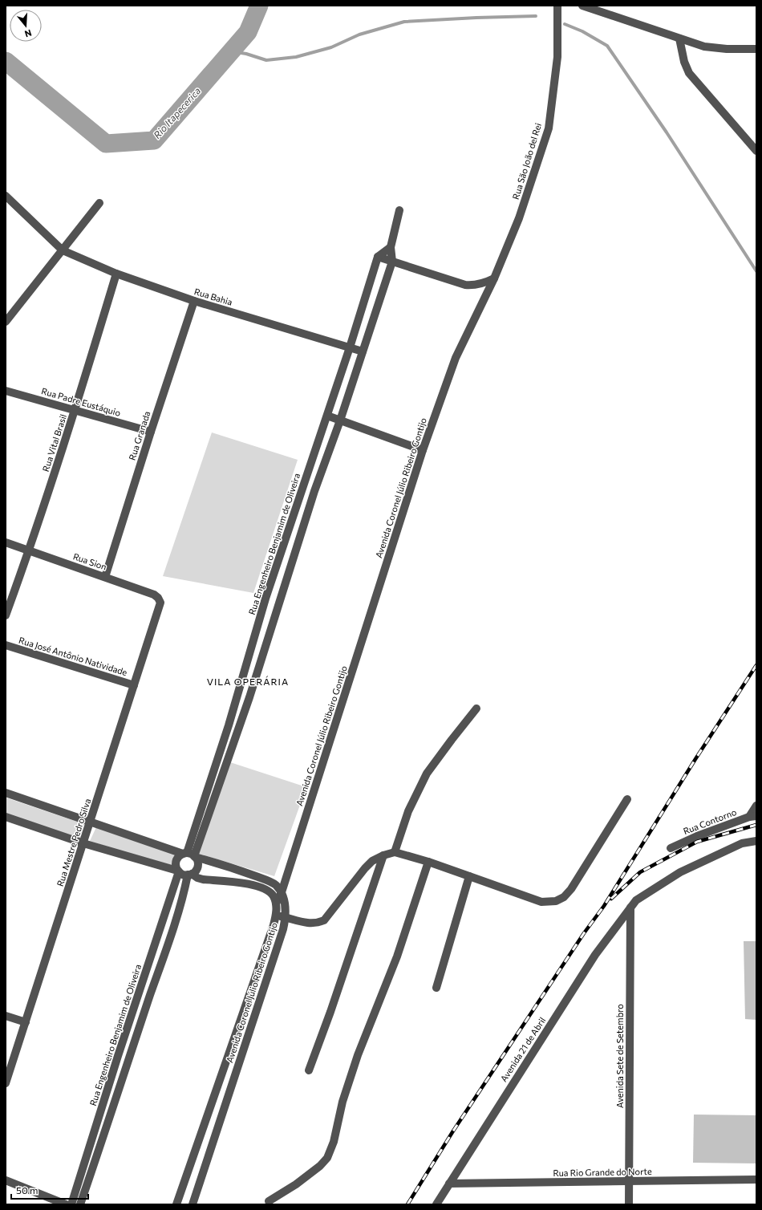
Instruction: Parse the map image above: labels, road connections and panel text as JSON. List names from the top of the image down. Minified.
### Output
{"streets":{"street":["Rua São João del Rei","Rua Bahia","Rua Padre Eustáquio","Rua Granada","Rua Vital Brasil","Avenida Coronel Júlio Ribeiro Gontijo","Rua Engenheiro Benjamim de Oliveira","Rua Sion","Rua José Antônio Natividade","Rua Contorno","Rua Mestre Pedro Silva","Avenida 21 de Abril","Avenida Sete de Setembro","Rua Rio Grande do Norte"]},"crossings":[["Rua São João del Rei","Avenida Coronel Júlio Ribeiro Gontijo"],["Rua Bahia","Rua Granada"],["Rua Bahia","Rua Vital Brasil"],["Rua Bahia","Rua Engenheiro Benjamim de Oliveira"],["Rua Padre Eustáquio","Rua Granada"],["Rua Padre Eustáquio","Rua Vital Brasil"],["Rua Granada","Rua Sion"],["Rua Vital Brasil","Rua Sion"],["Avenida Coronel Júlio Ribeiro Gontijo","Rua Engenheiro Benjamim de Oliveira"],["Rua Sion","Rua Mestre Pedro Silva"],["Rua José Antônio Natividade","Rua Mestre Pedro Silva"],["Avenida 21 de Abril","Avenida Sete de Setembro"],["Avenida 21 de Abril","Rua Rio Grande do Norte"],["Avenida Sete de Setembro","Rua Rio Grande do Norte"]],"districts":["VILA OPERÁRIA"],"water":["Rio Itapecerica"],"scale_bar":"50 m","north":"bottom"}
